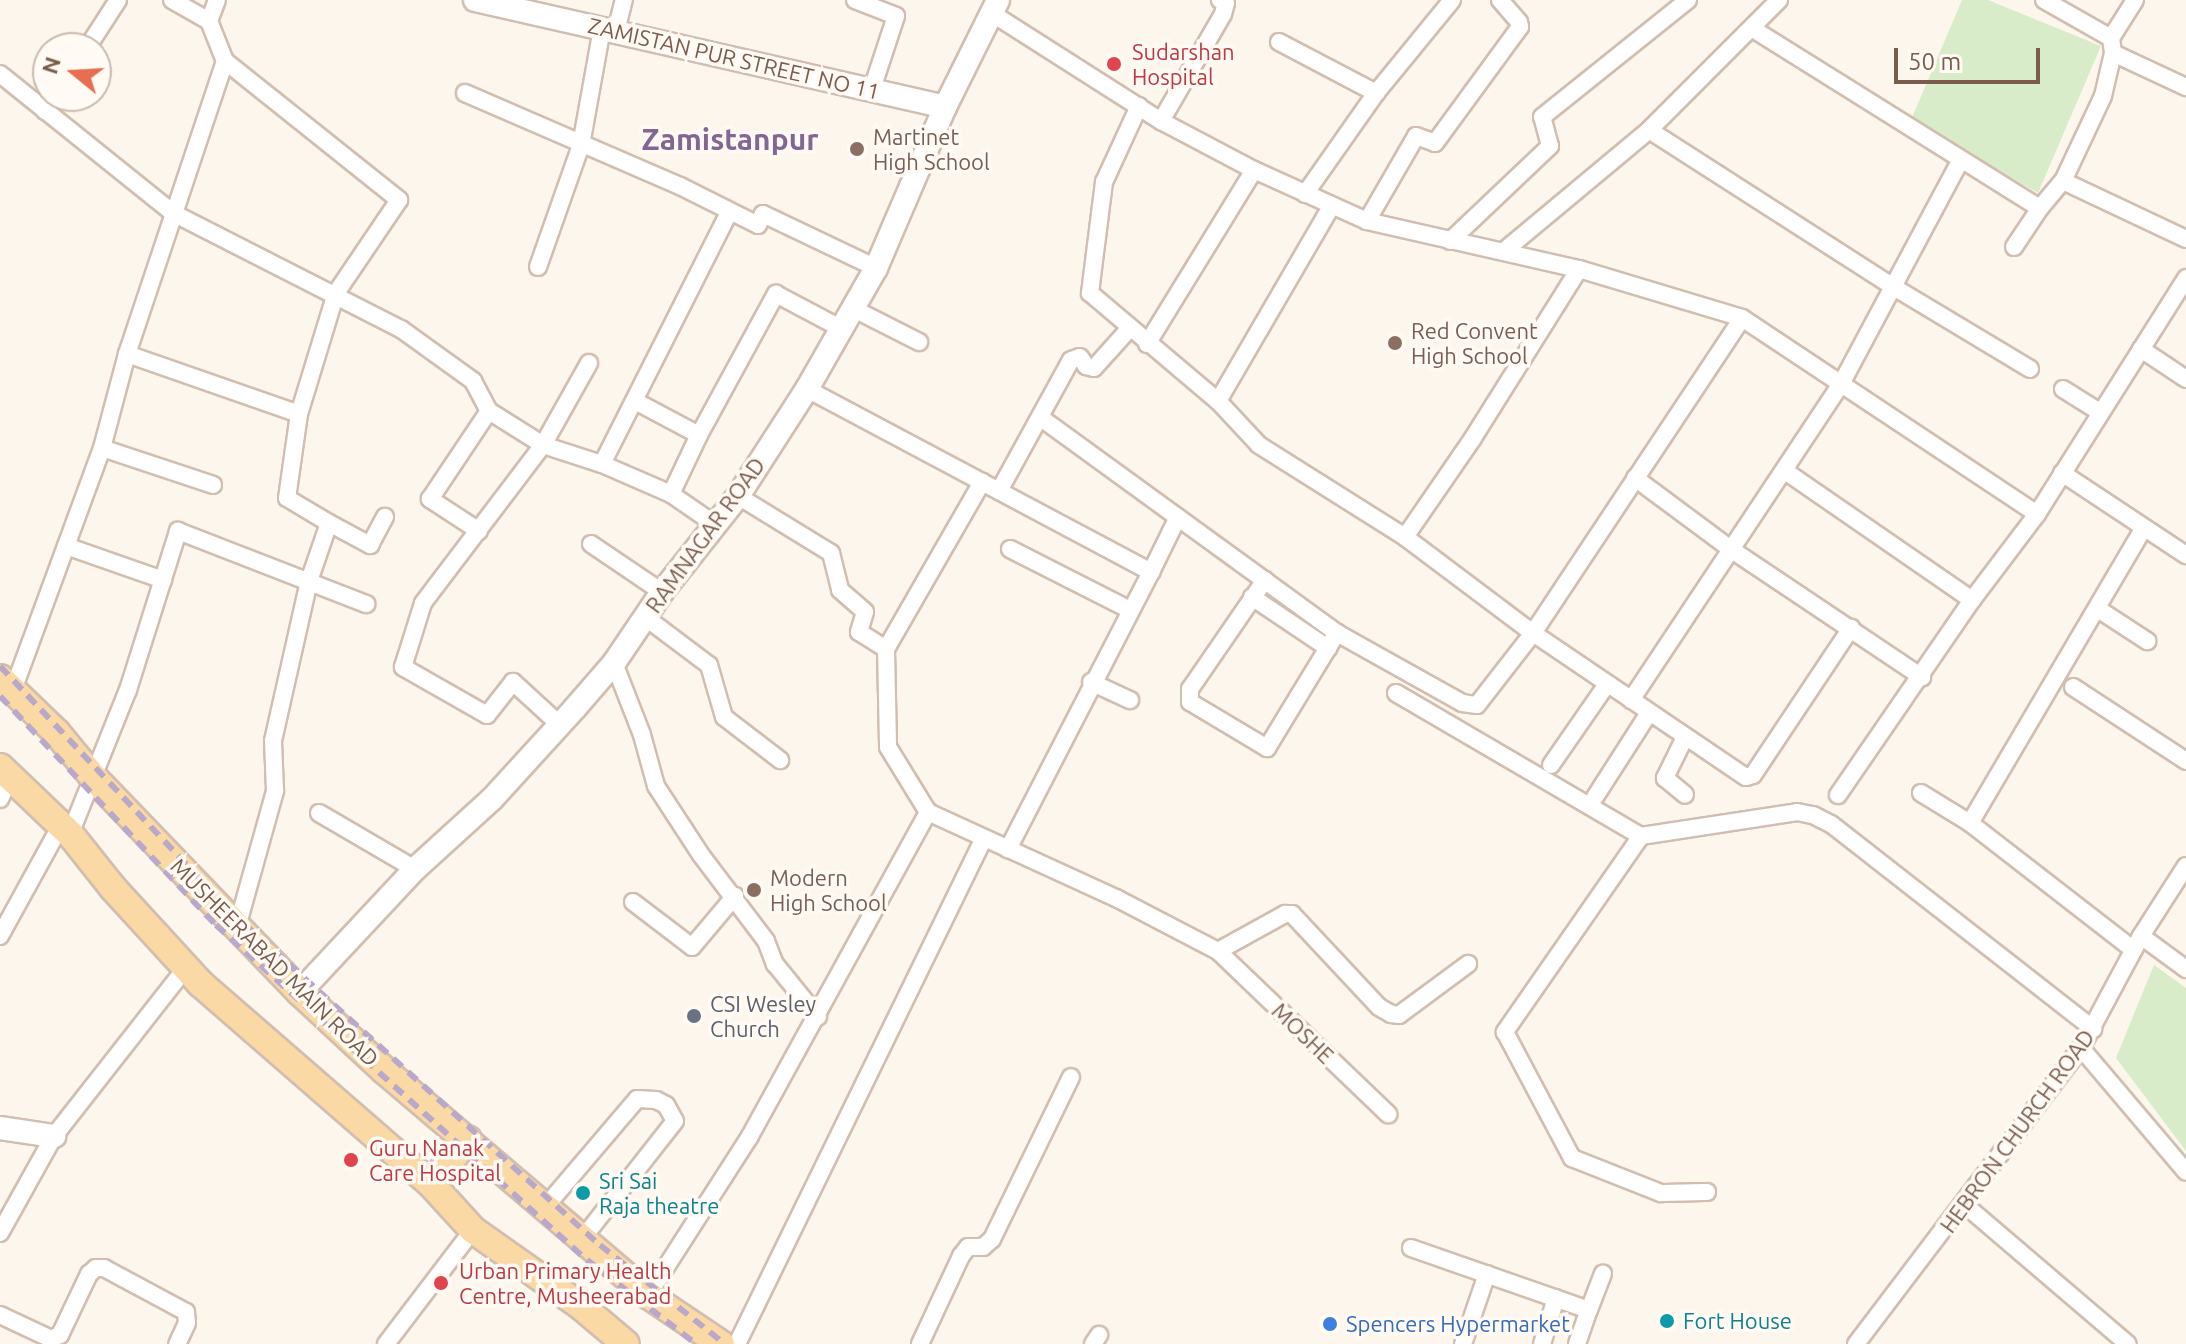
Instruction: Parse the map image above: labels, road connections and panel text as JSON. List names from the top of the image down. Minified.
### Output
{"streets":{"main road":["ZAMISTAN PUR STREET NO 11","RAMNAGAR ROAD","MUSHEERABAD MAIN ROAD"],"street":["MOSHE","HEBRON CHURCH ROAD"]},"crossings":[["ZAMISTAN PUR STREET NO 11","RAMNAGAR ROAD"],["RAMNAGAR ROAD","MUSHEERABAD MAIN ROAD"]],"districts":["Zamistanpur"],"places":["Sudarshan Hospital","Martinet High School","Red Convent High School","Modern High School","CSI Wesley Church","Guru Nanak Care Hospital","Sri Sai Raja theatre","Urban Primary Health Centre, Musheerabad","Fort House","Spencers Hypermarket"],"scale_bar":"50 m","north":"left"}
